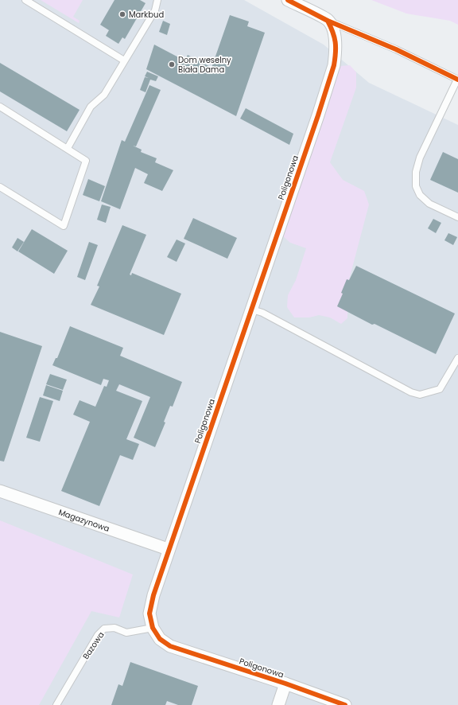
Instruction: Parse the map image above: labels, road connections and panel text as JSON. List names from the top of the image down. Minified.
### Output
{"streets":{"street":["Poligonowa","Magazynowa"],"lane":["Bazowa"]},"crossings":[["Poligonowa","Magazynowa"],["Poligonowa","Bazowa"]],"places":["Markbud","Dom weselny Biała Dama"]}
